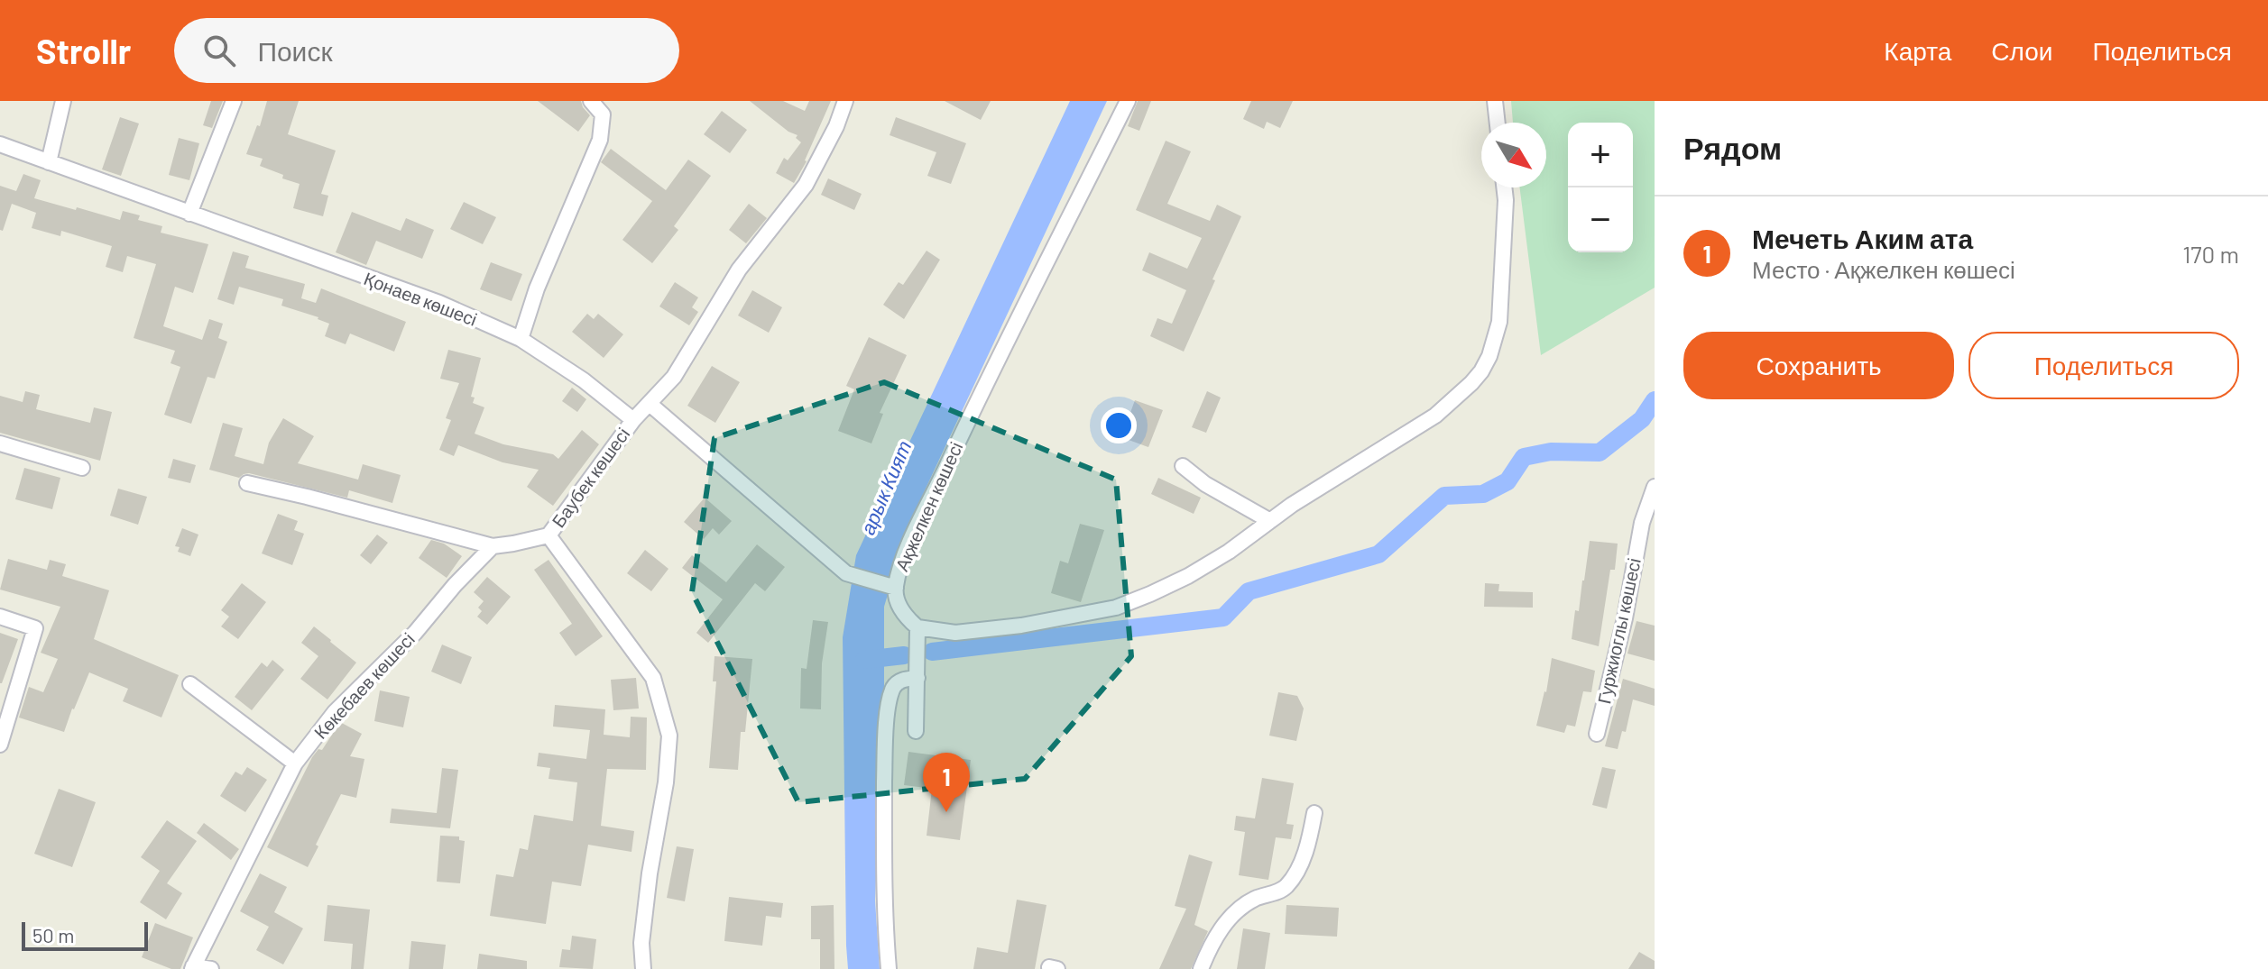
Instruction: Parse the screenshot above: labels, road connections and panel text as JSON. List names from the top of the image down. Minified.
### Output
{"streets":{"street":["Қонаев көшесі","Баубек көшесі","Ақжелкен көшесі","Гуржиоглы көшесі","Көкебаев көшесі"]},"crossings":[["Қонаев көшесі","Баубек көшесі"]],"water":["арык Кият"],"scale_bar":"50 m","north":"bottom right","page":{"header":"Strollr","search":"Поиск","nav":["Карта","Слои","Поделиться"],"heading":"Рядом","map_buttons":["+","−"],"list":[{"mark":"1","name":"Мечеть Аким ата","note":"Место · Ақжелкен көшесі","value":"170 m"}],"buttons":["Сохранить","Поделиться"],"pins":"1","scale":"50 m"}}
